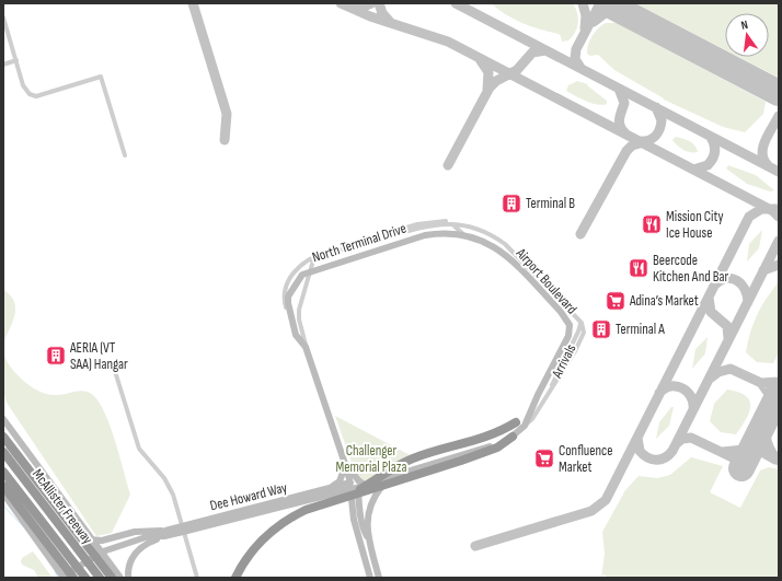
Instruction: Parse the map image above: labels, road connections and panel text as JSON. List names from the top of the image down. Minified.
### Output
{"streets":{"highway":["McAllister Freeway"],"main road":["North Terminal Drive","Airport Boulevard","Dee Howard Way"],"street":["Arrivals"]},"crossings":[["North Terminal Drive","Airport Boulevard"],["North Terminal Drive","Arrivals"]],"parks":["Challenger Memorial Plaza"],"places":{"building":["Terminal B","Terminal A","AERIA (VT SAA) Hangar"],"restaurant":["Mission City Ice House","Beercode Kitchen And Bar"],"supermarket":["Adina’s Market","Confluence Market"]},"north":"top"}
